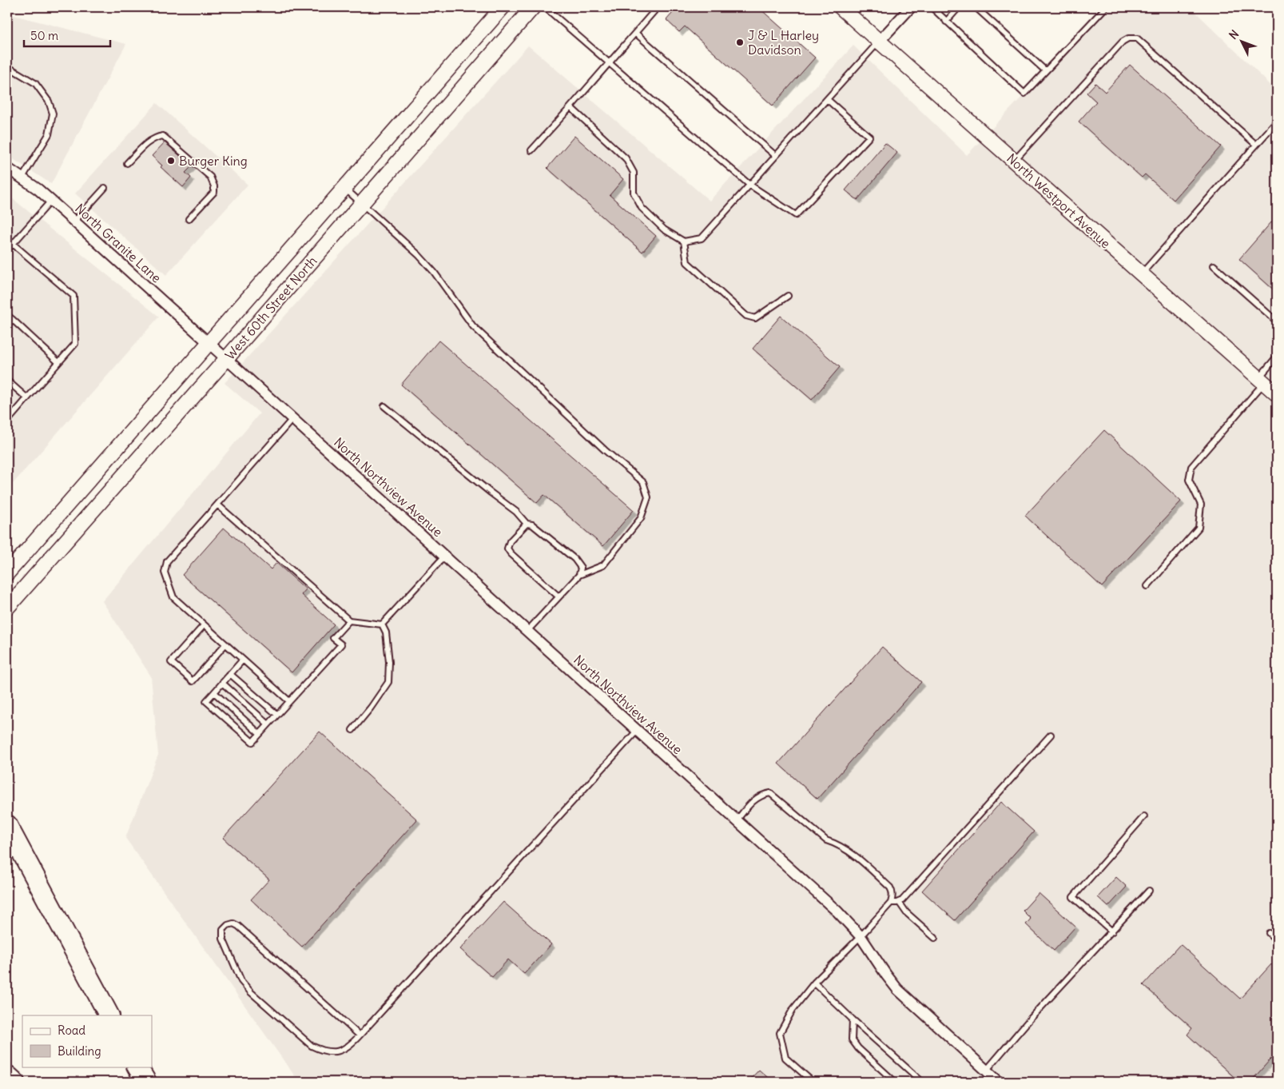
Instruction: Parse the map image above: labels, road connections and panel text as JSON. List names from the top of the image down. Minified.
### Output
{"streets":{"main road":["North Westport Avenue","West 60th Street North"],"street":["North Granite Lane","North Northview Avenue"]},"crossings":[["North Granite Lane","West 60th Street North"],["North Granite Lane","North Northview Avenue"],["West 60th Street North","North Northview Avenue"]],"places":["J & L Harley Davidson","Burger King"],"legend":["Road","Building"],"scale_bar":"50 m","north":"top left"}
